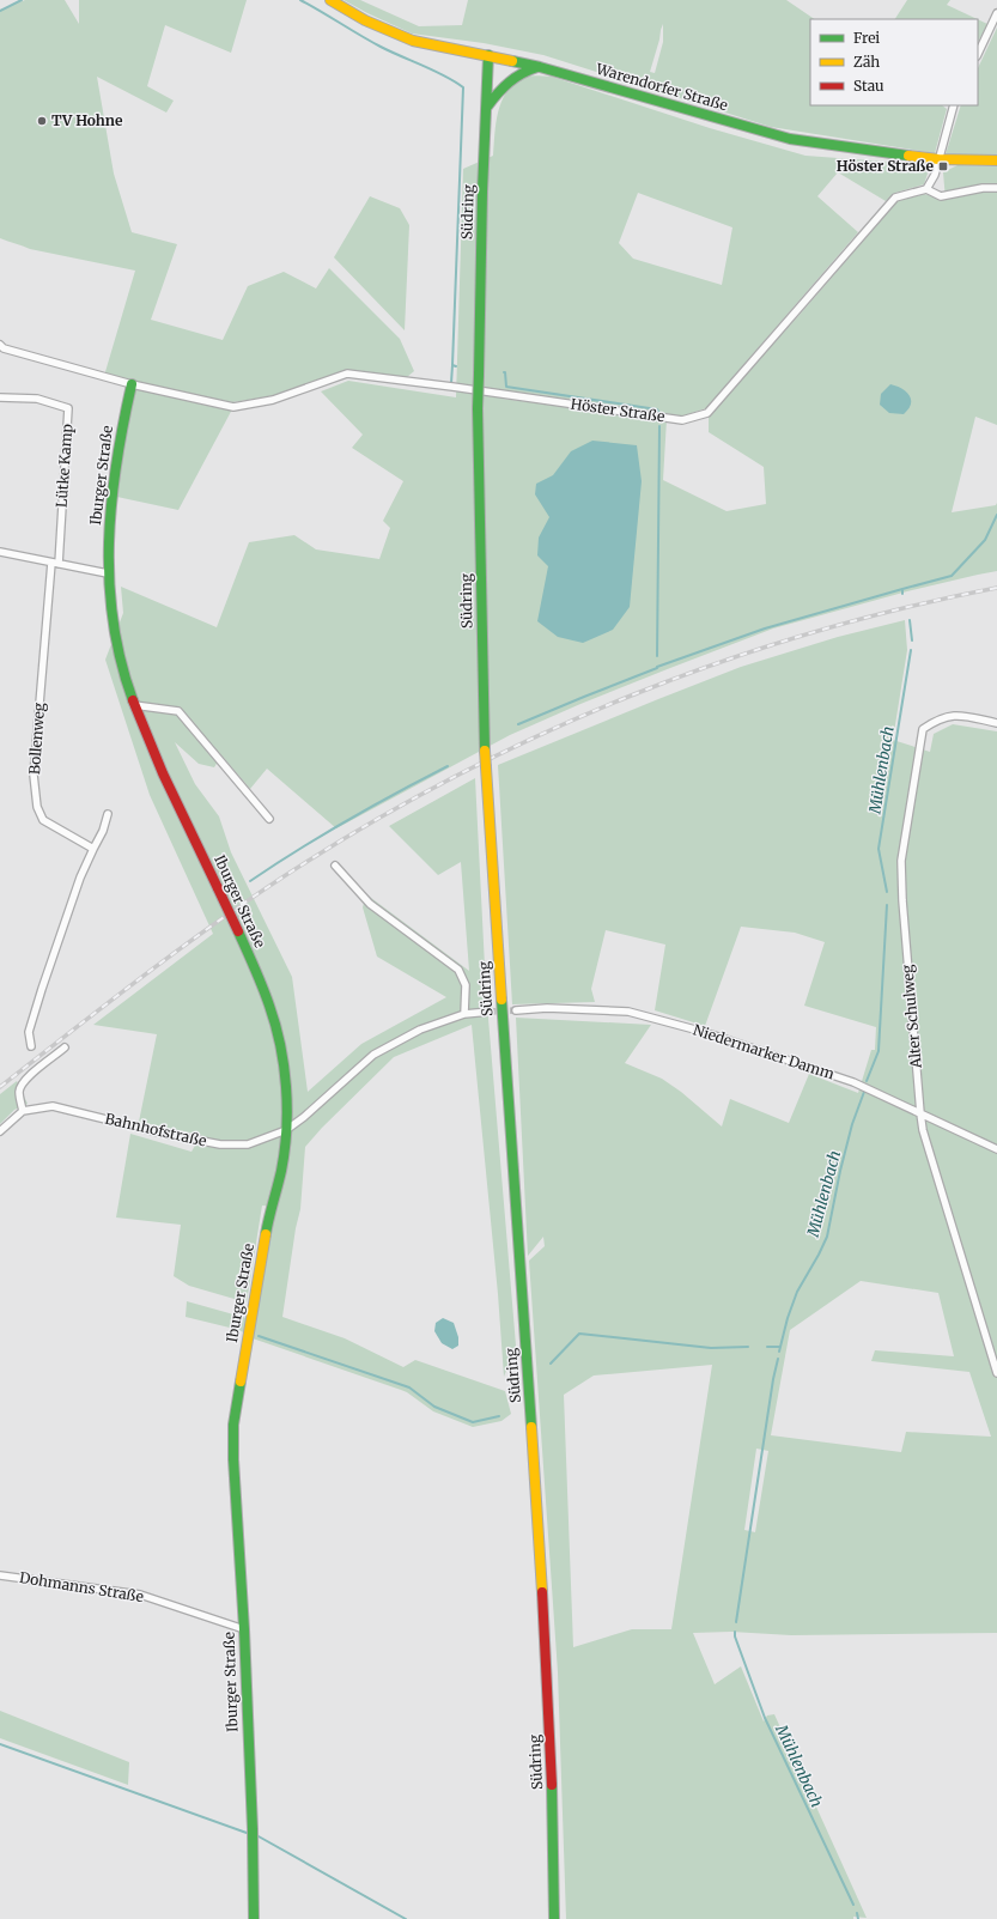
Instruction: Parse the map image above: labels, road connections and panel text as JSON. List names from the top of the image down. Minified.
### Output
{"streets":{"main road":["Warendorfer Straße","Südring","Iburger Straße"],"street":["Höster Straße","Lütke Kamp","Bollenweg","Alter Schulweg","Niedermarker Damm","Bahnhofstraße","Dohmanns Straße"]},"crossings":[["Warendorfer Straße","Südring"],["Höster Straße","Iburger Straße"],["Lütke Kamp","Bollenweg"],["Iburger Straße","Bahnhofstraße"],["Iburger Straße","Dohmanns Straße"],["Alter Schulweg","Niedermarker Damm"]],"water":["Mühlenbach"],"places":{"other":["TV Hohne"],"transit":["Höster Straße"]},"legend":["Frei","Zäh","Stau"]}
